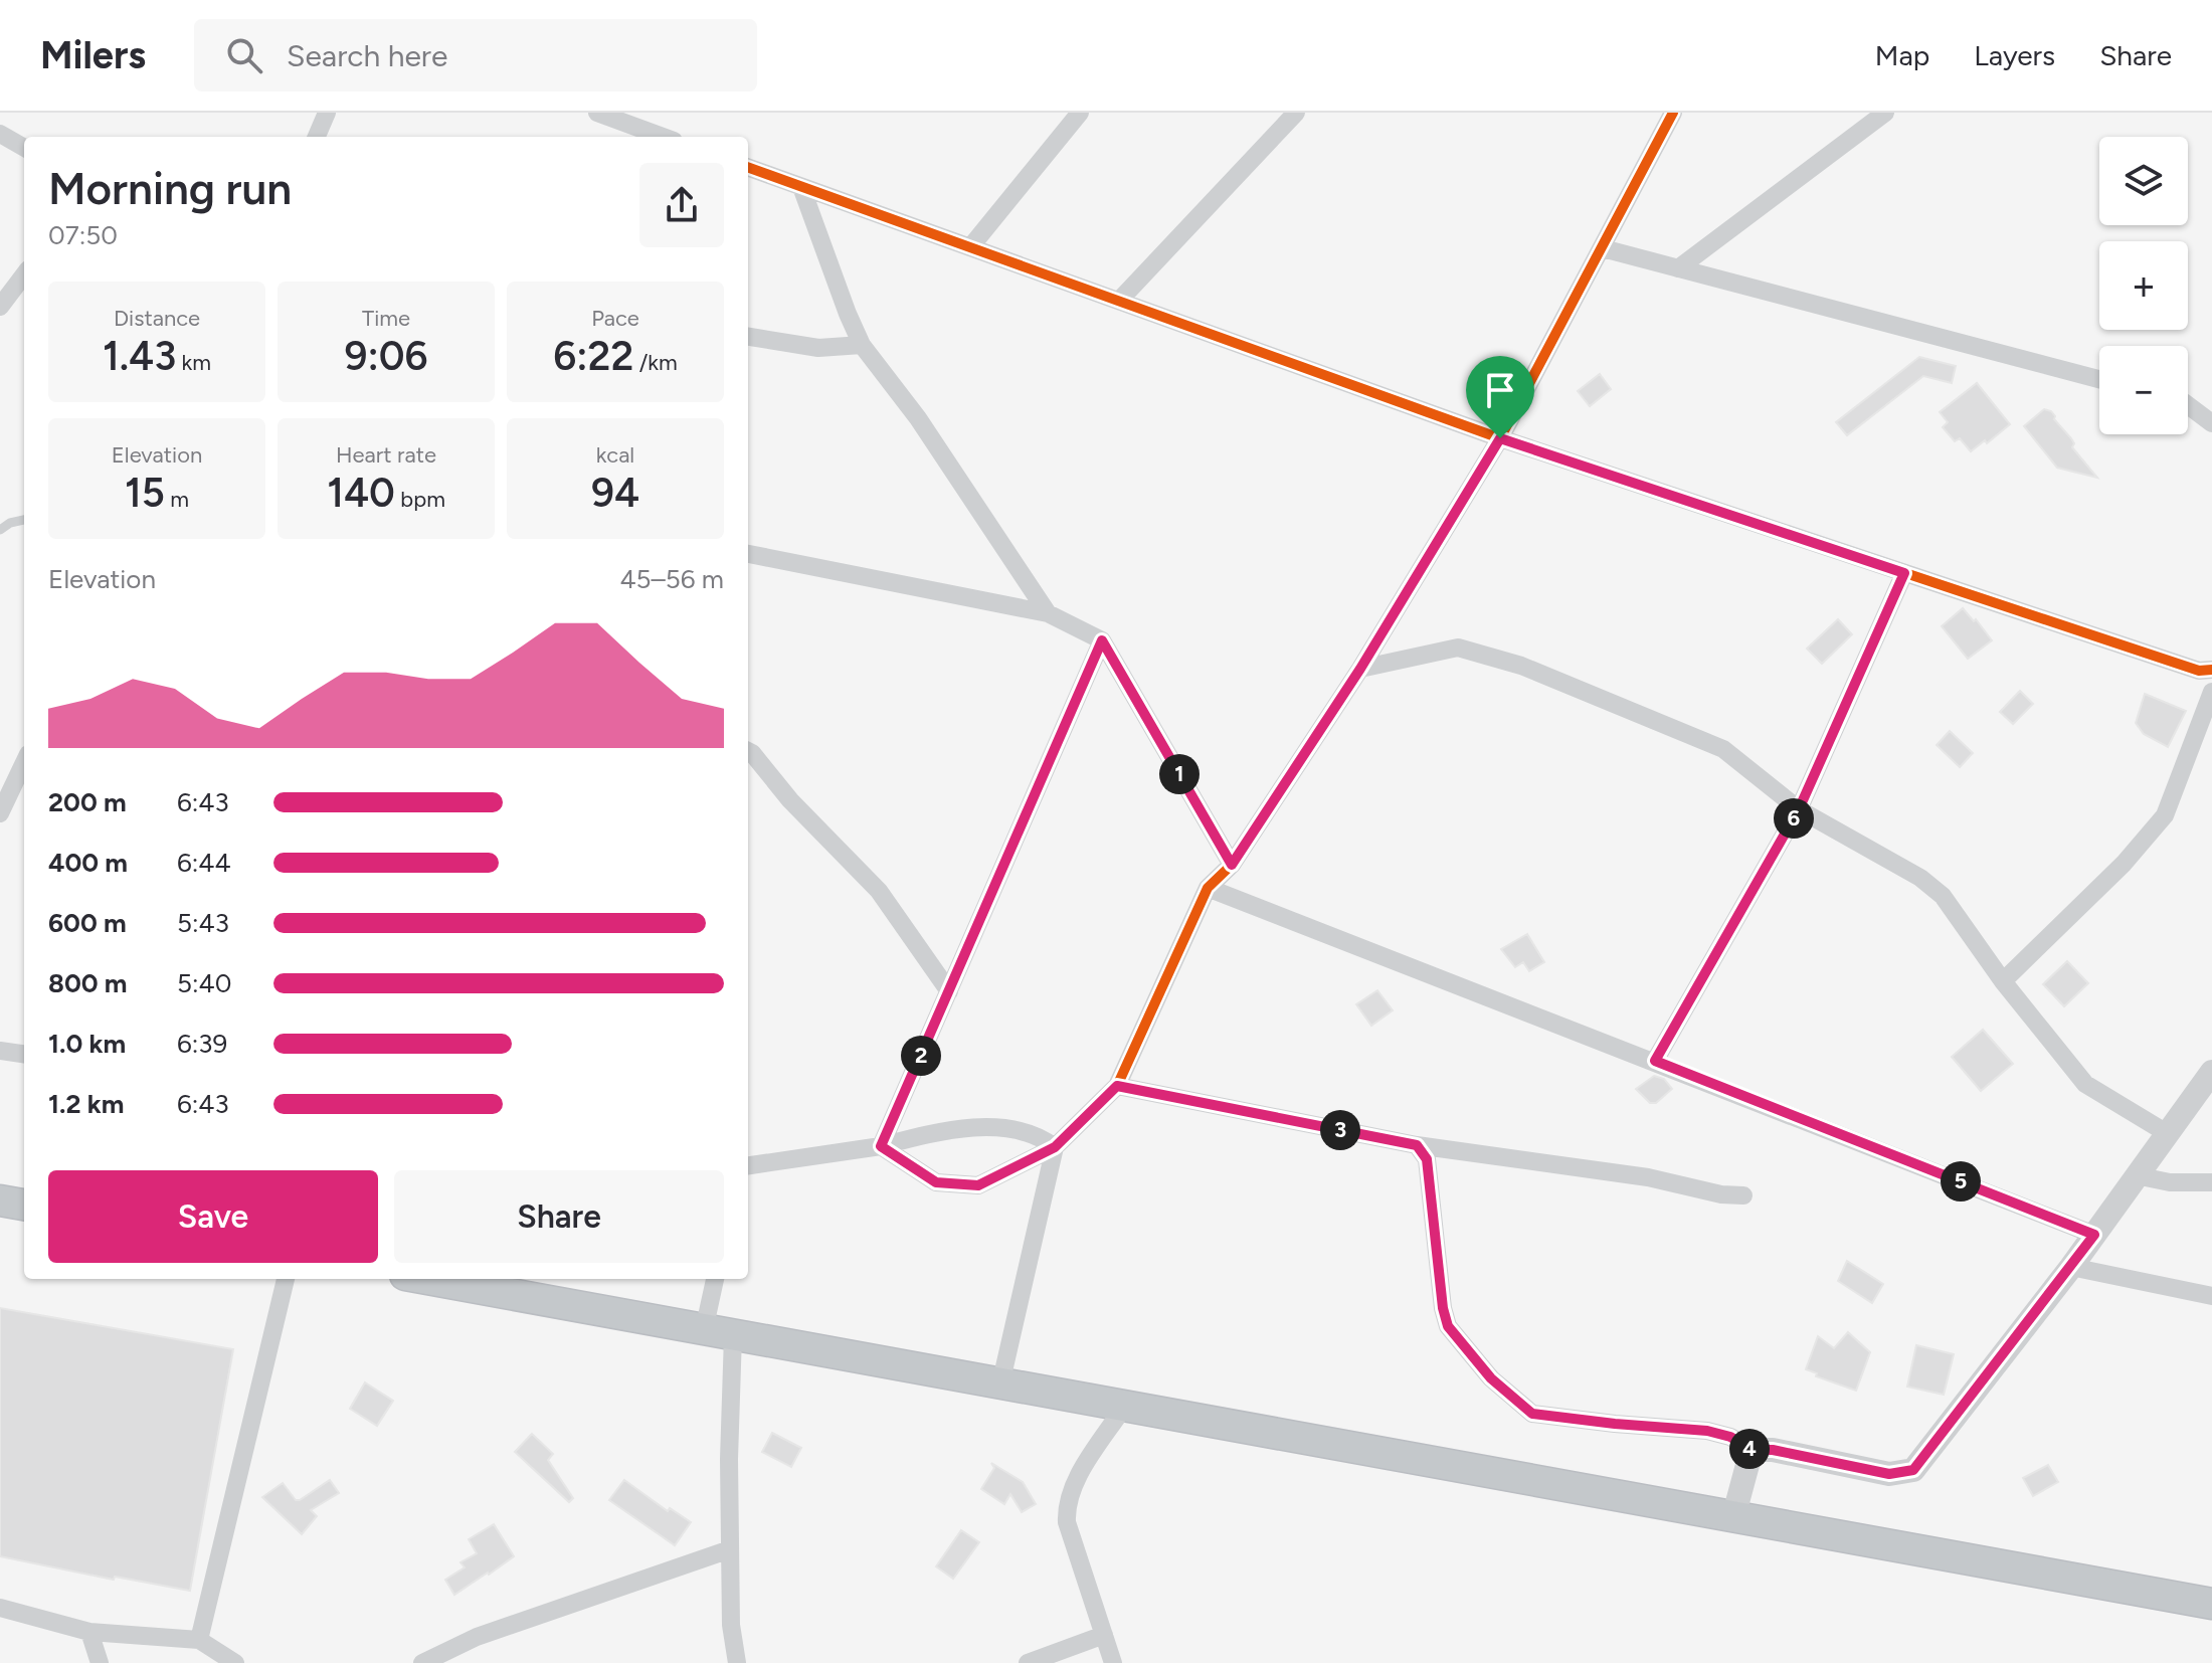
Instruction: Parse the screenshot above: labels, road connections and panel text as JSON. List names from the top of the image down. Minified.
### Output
{"page":{"header":"Milers","search":"Search here","nav":["Map","Layers","Share"],"map_buttons":["+","−"],"heading":["Morning run","07:50"],"stats":[["Distance","1.43 km"],["Time","9:06"],["Pace","6:22 /km"],["Elevation","15 m"],["Heart rate","140 bpm"],["kcal","94"]],"chart":["Elevation","45–56 m"],"pins":["1","6","2","3","5","4"],"list":[{"name":"200 m","note":"6:43"},{"name":"400 m","note":"6:44"},{"name":"600 m","note":"5:43"},{"name":"800 m","note":"5:40"},{"name":"1.0 km","note":"6:39"},{"name":"1.2 km","note":"6:43"}],"buttons":["Save","Share"]}}
